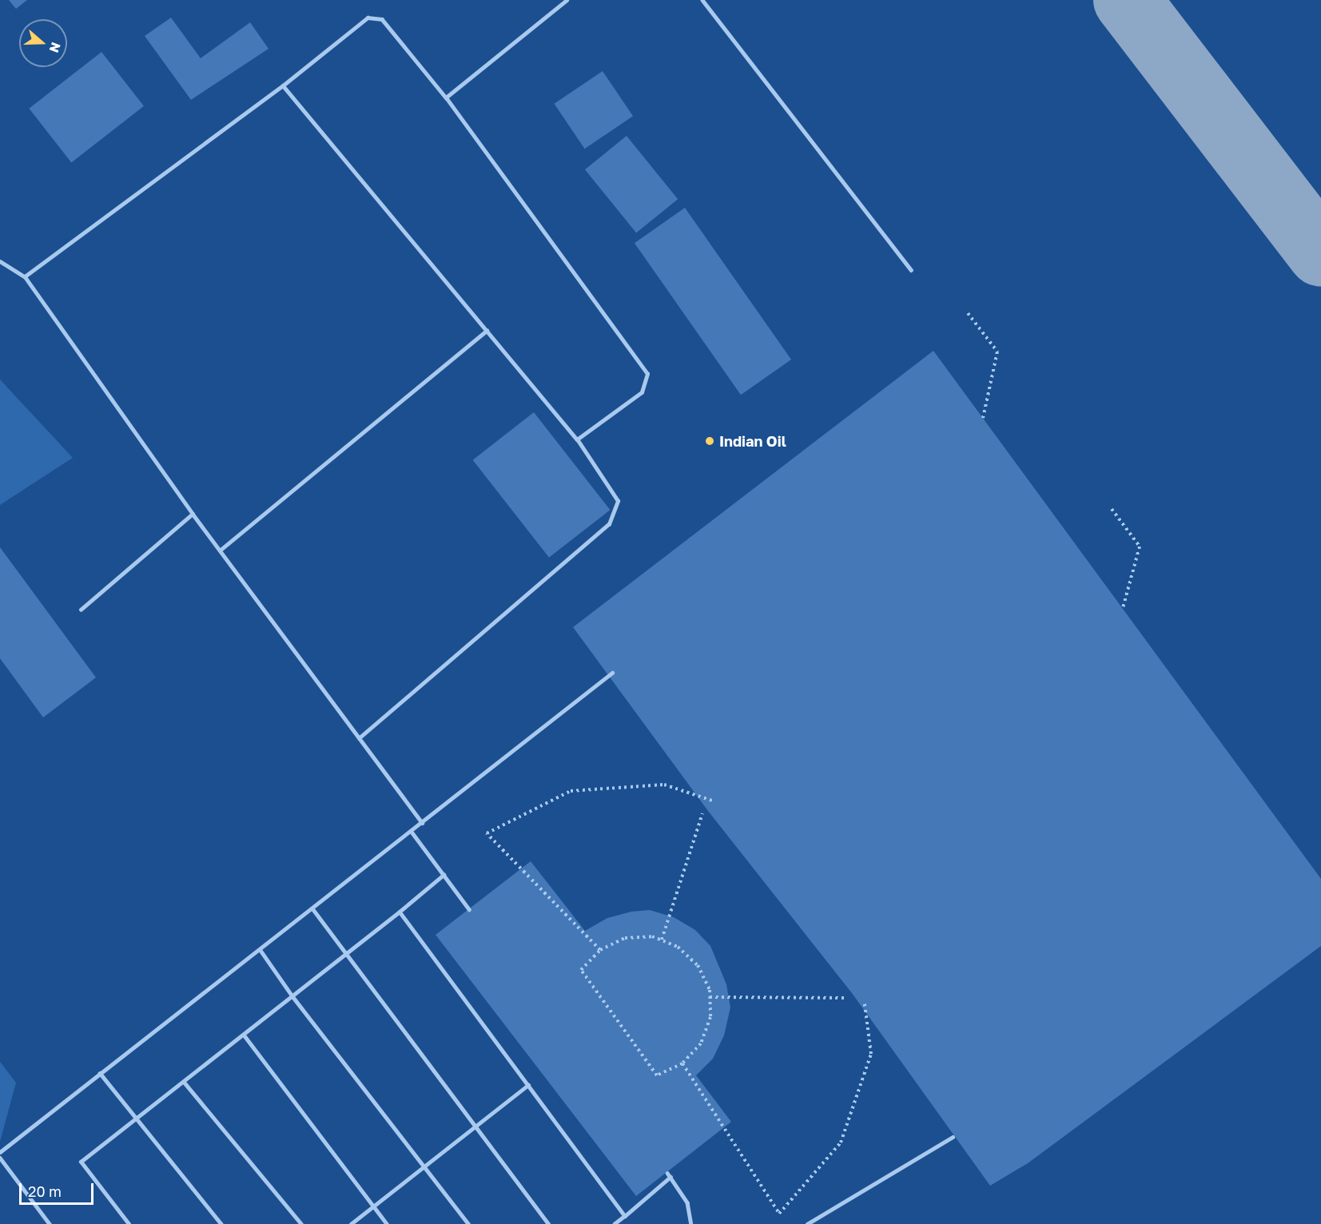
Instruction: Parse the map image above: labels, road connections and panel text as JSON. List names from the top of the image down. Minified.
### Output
{"places":["Indian Oil"],"scale_bar":"20 m","north":"right"}
